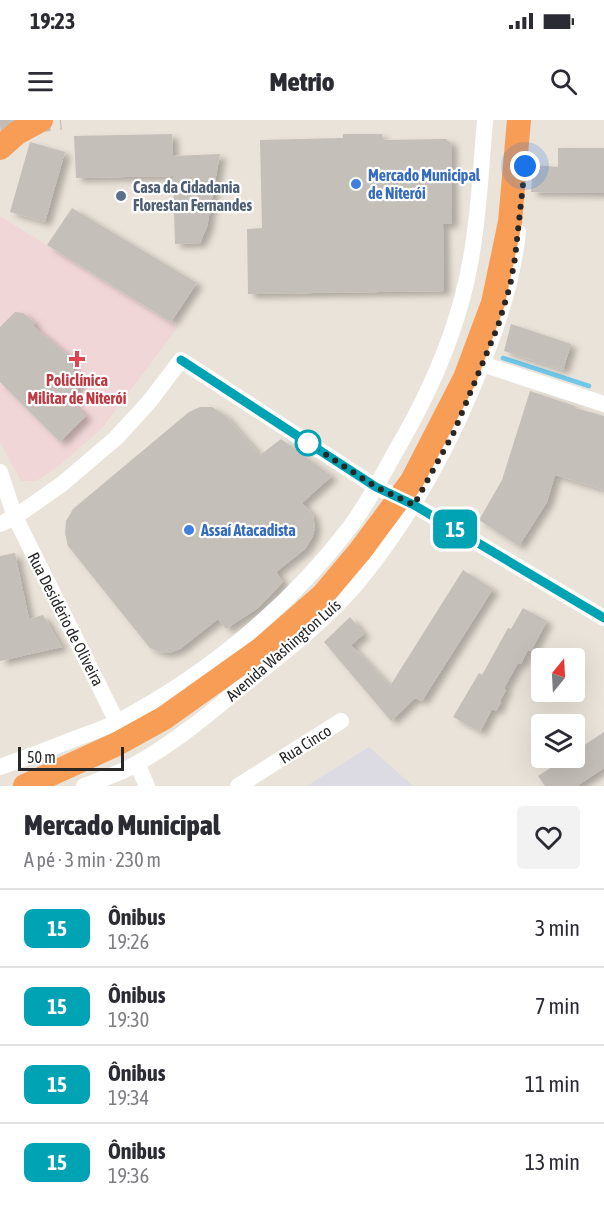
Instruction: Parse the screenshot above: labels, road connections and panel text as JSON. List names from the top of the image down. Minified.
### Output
{"streets":{"street":["Rua Desidério de Oliveira","Avenida Washington Luís","Rua Cinco"]},"places":{"other":["Mercado Municipal de Niterói","Casa da Cidadania Florestan Fernandes","Assaí Atacadista"],"health":["Policlínica Militar de Niterói"]},"lines":["bus line 15"],"scale_bar":"50 m","north":"top","page":{"status":"19:23","header":"Metrio","on_map":"15","scale":"50 m","heading":["Mercado Municipal","A pé · 3 min · 230 m"],"list":[{"mark":"15","name":"Ônibus","note":"19:26","value":"3 min"},{"mark":"15","name":"Ônibus","note":"19:30","value":"7 min"},{"mark":"15","name":"Ônibus","note":"19:34","value":"11 min"},{"mark":"15","name":"Ônibus","note":"19:36","value":"13 min"}]}}
